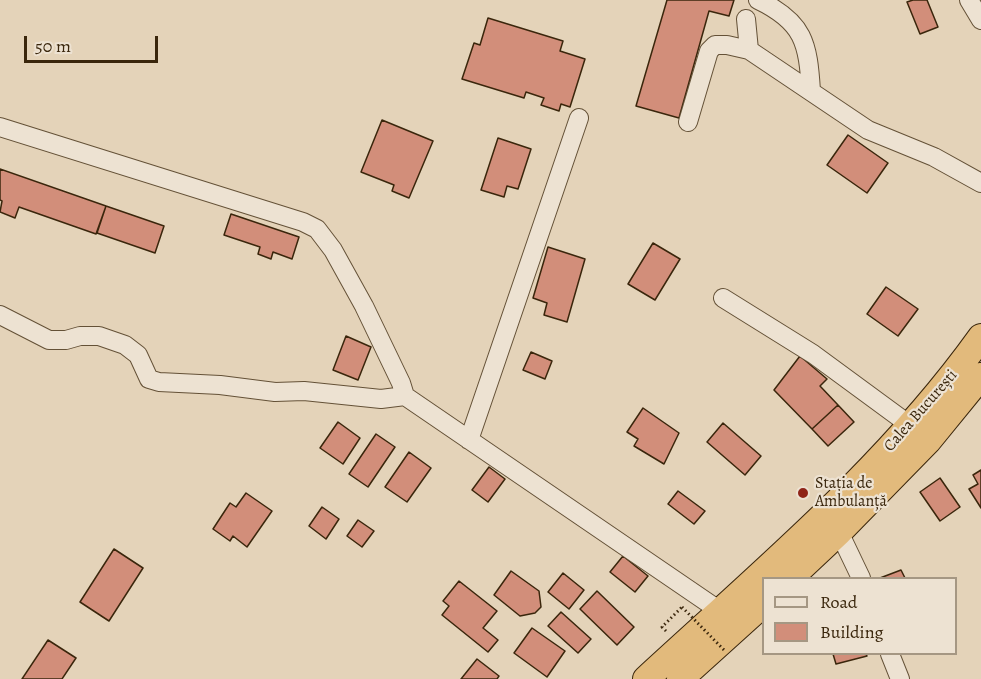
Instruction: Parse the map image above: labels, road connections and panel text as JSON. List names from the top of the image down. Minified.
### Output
{"streets":{"highway":["Calea București"]},"places":["Stația de Ambulanță"],"legend":["Road","Building"],"scale_bar":"50 m"}
